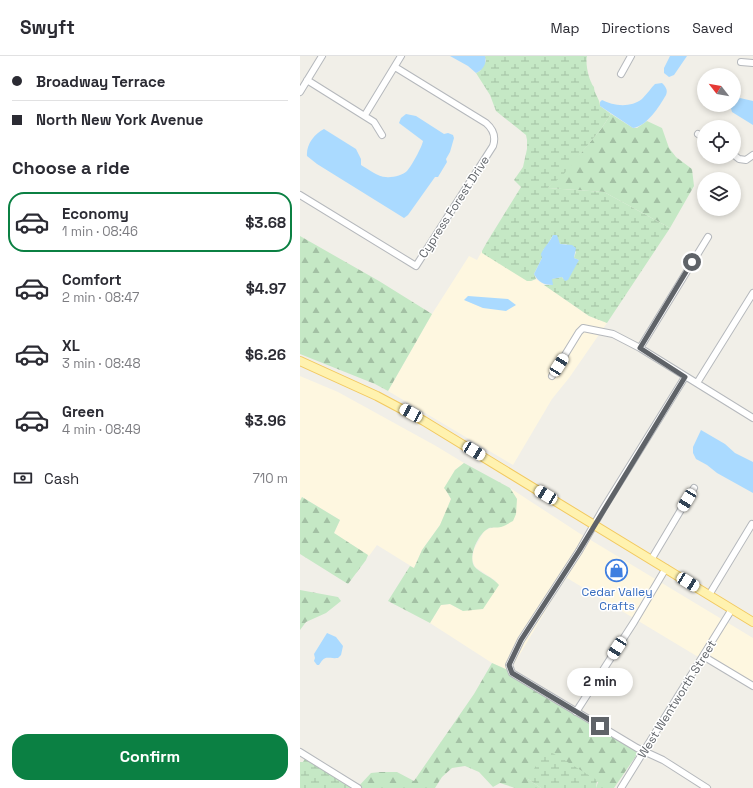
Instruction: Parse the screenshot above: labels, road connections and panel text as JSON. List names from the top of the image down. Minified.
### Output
{"streets":{"street":["Cypress Forest Drive","West Wentworth Street"]},"places":{"shop":["Cedar Valley Crafts"]},"north":"top left","page":{"header":"Swyft","nav":["Map","Directions","Saved"],"banner":["Broadway Terrace","North New York Avenue"],"heading":"Choose a ride","list":[{"name":"Economy","note":"1 min · 08:46","value":"$3.68"},{"name":"Comfort","note":"2 min · 08:47","value":"$4.97"},{"name":"XL","note":"3 min · 08:48","value":"$6.26"},{"name":"Green","note":"4 min · 08:49","value":"$3.96"}],"pay":["Cash","710 m"],"bubble":"2 min","buttons":"Confirm"}}
